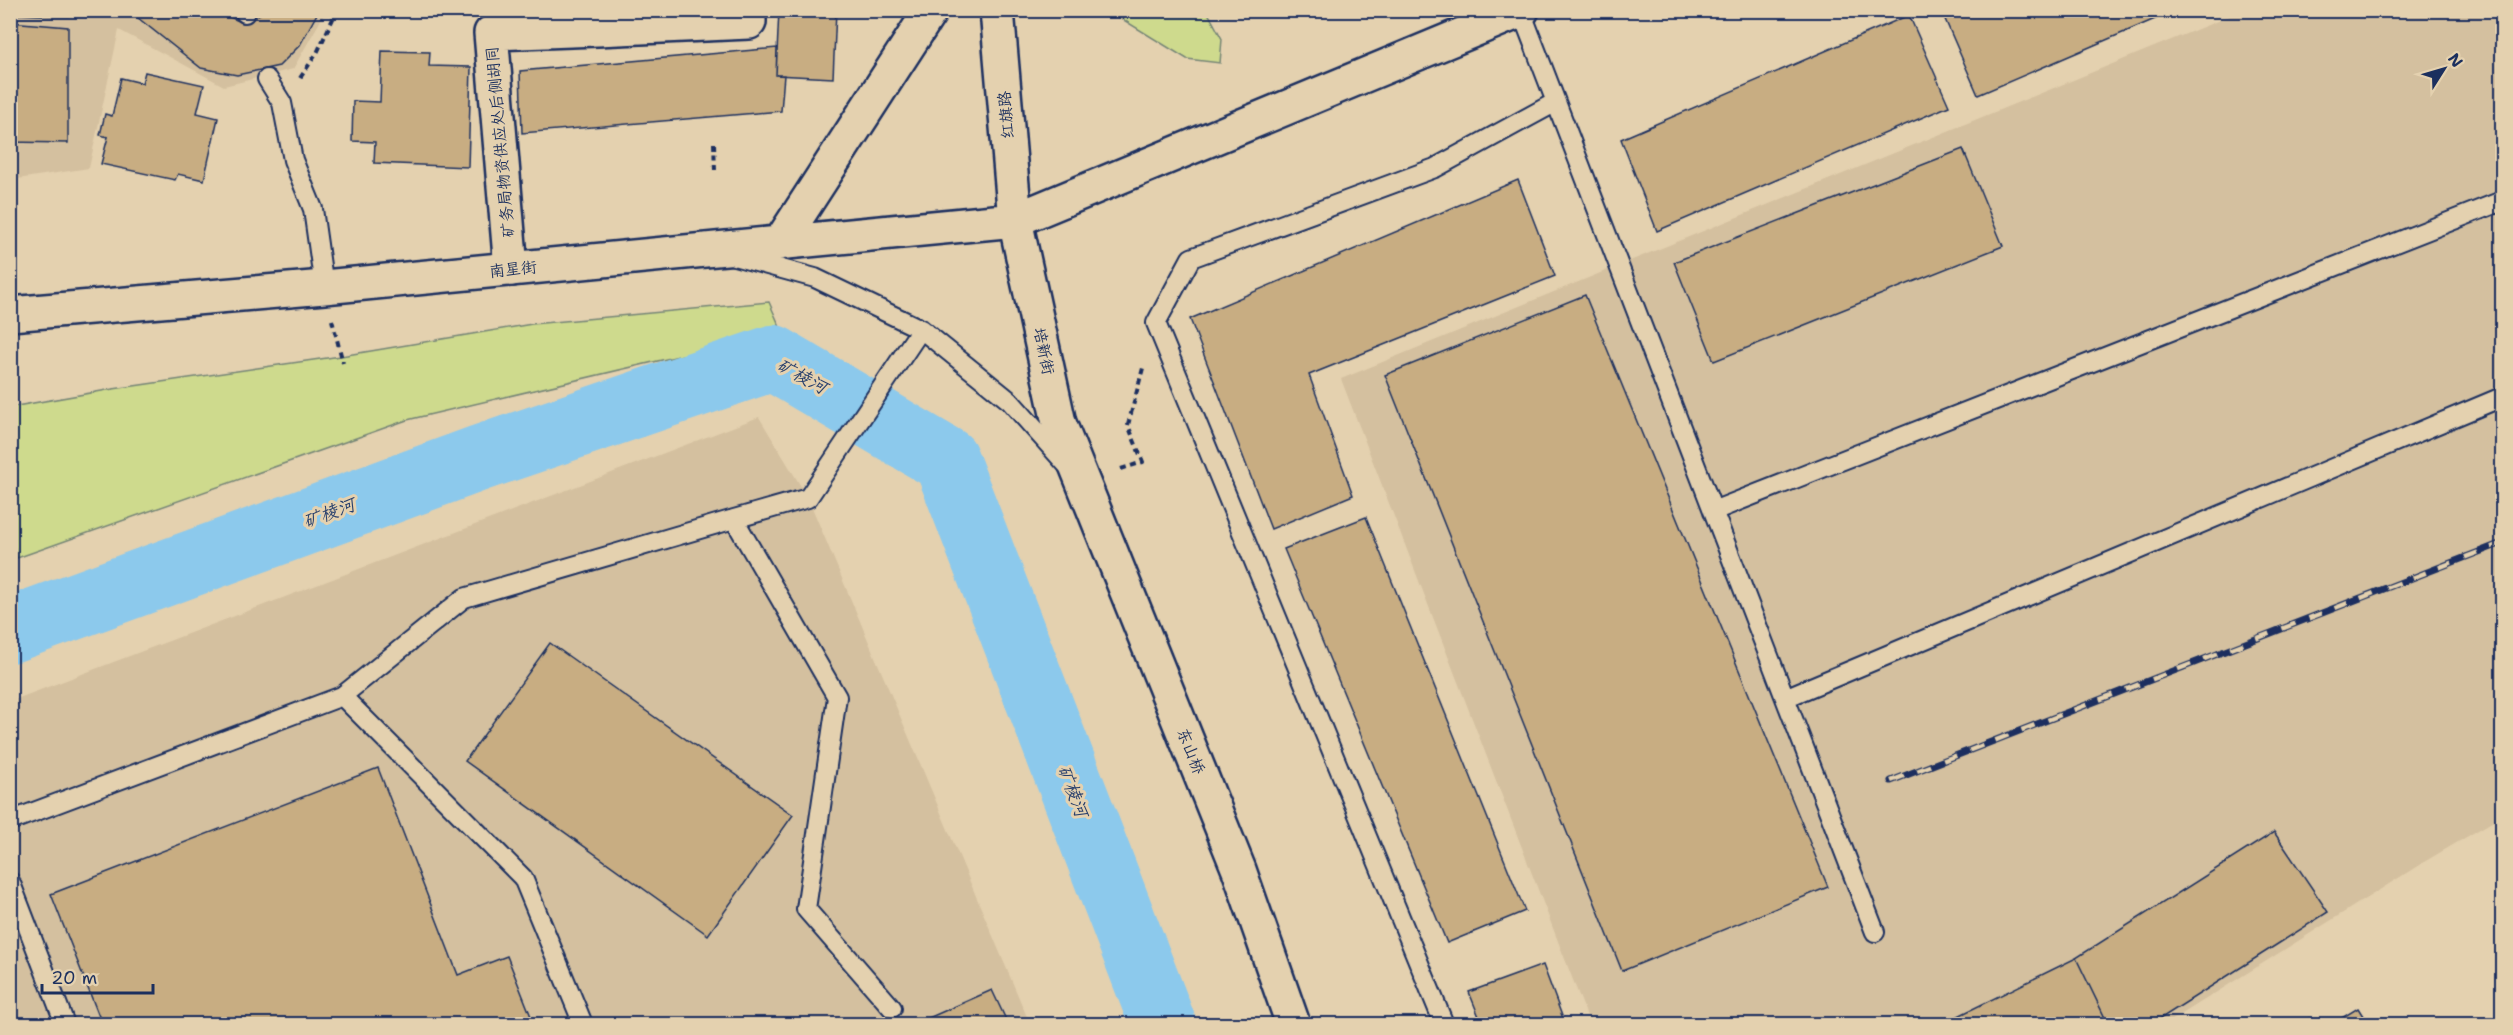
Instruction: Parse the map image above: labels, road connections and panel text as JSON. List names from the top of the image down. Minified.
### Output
{"streets":{"street":["红旗路","矿务局物资供应处后侧胡同","南星街","培新街","东山桥"]},"crossings":[["红旗路","南星街"],["红旗路","培新街"],["矿务局物资供应处后侧胡同","南星街"],["南星街","培新街"],["培新街","东山桥"]],"water":["矿棱河"],"scale_bar":"20 m","north":"top right"}
